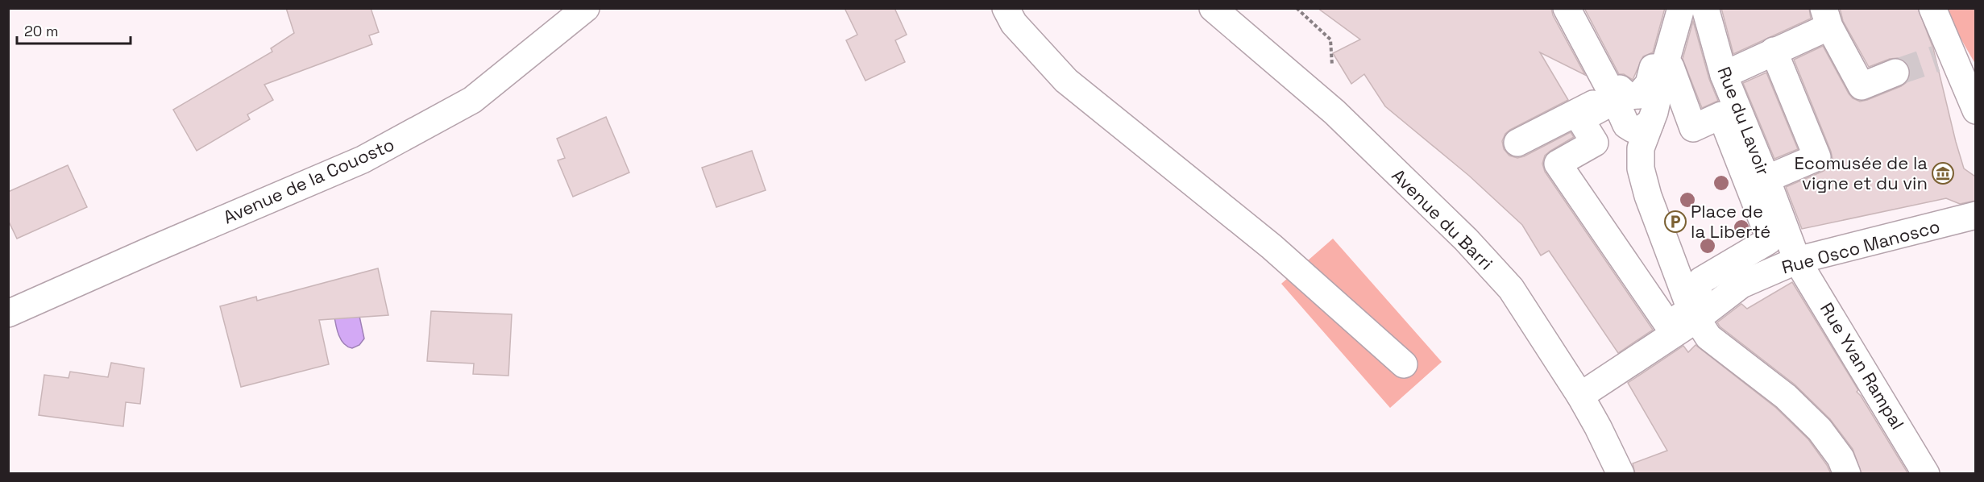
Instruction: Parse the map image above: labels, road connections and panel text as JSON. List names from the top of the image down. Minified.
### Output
{"streets":{"street":["Rue du Lavoir","Avenue de la Couosto","Avenue du Barri","Rue Osco Manosco","Rue Yvan Rampal"]},"crossings":[["Rue du Lavoir","Rue Osco Manosco"],["Rue du Lavoir","Rue Yvan Rampal"],["Avenue du Barri","Rue Osco Manosco"],["Rue Osco Manosco","Rue Yvan Rampal"]],"places":{"museum":["Ecomusée de la vigne et du vin"],"parking":["Place de la Liberté"]},"scale_bar":"20 m"}
